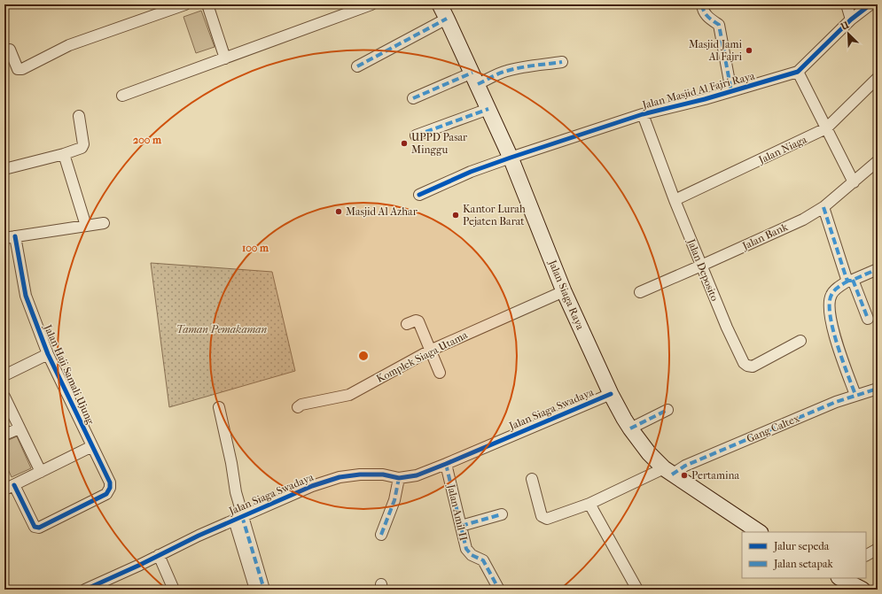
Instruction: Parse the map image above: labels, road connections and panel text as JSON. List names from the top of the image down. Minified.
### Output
{"streets":{"main road":["Jalan Siaga Raya"],"street":["Jalan Masjid Al Fajri Raya","Jalan Niaga","Jalan Bank","Jalan Deposito","Komplek Siaga Utama","Jalan Haji Samali Ujung","Jalan Siaga Swadaya","Gang Caltex","Jalan Amil II"]},"crossings":[["Jalan Masjid Al Fajri Raya","Jalan Deposito"],["Jalan Masjid Al Fajri Raya","Jalan Siaga Raya"],["Jalan Niaga","Jalan Deposito"],["Jalan Bank","Jalan Deposito"],["Jalan Siaga Raya","Komplek Siaga Utama"],["Jalan Siaga Raya","Jalan Siaga Swadaya"],["Jalan Siaga Raya","Gang Caltex"],["Jalan Siaga Swadaya","Jalan Amil II"]],"parks":["Taman Pemakaman"],"places":["Masjid Jami Al Fajri","UPPD Pasar Minggu","Masjid Al Azhar","Kantor Lurah Pejaten Barat","Pertamina"],"legend":["Jalur sepeda","Jalan setapak"],"north":"top left","rings":["200 m","100 m"]}
